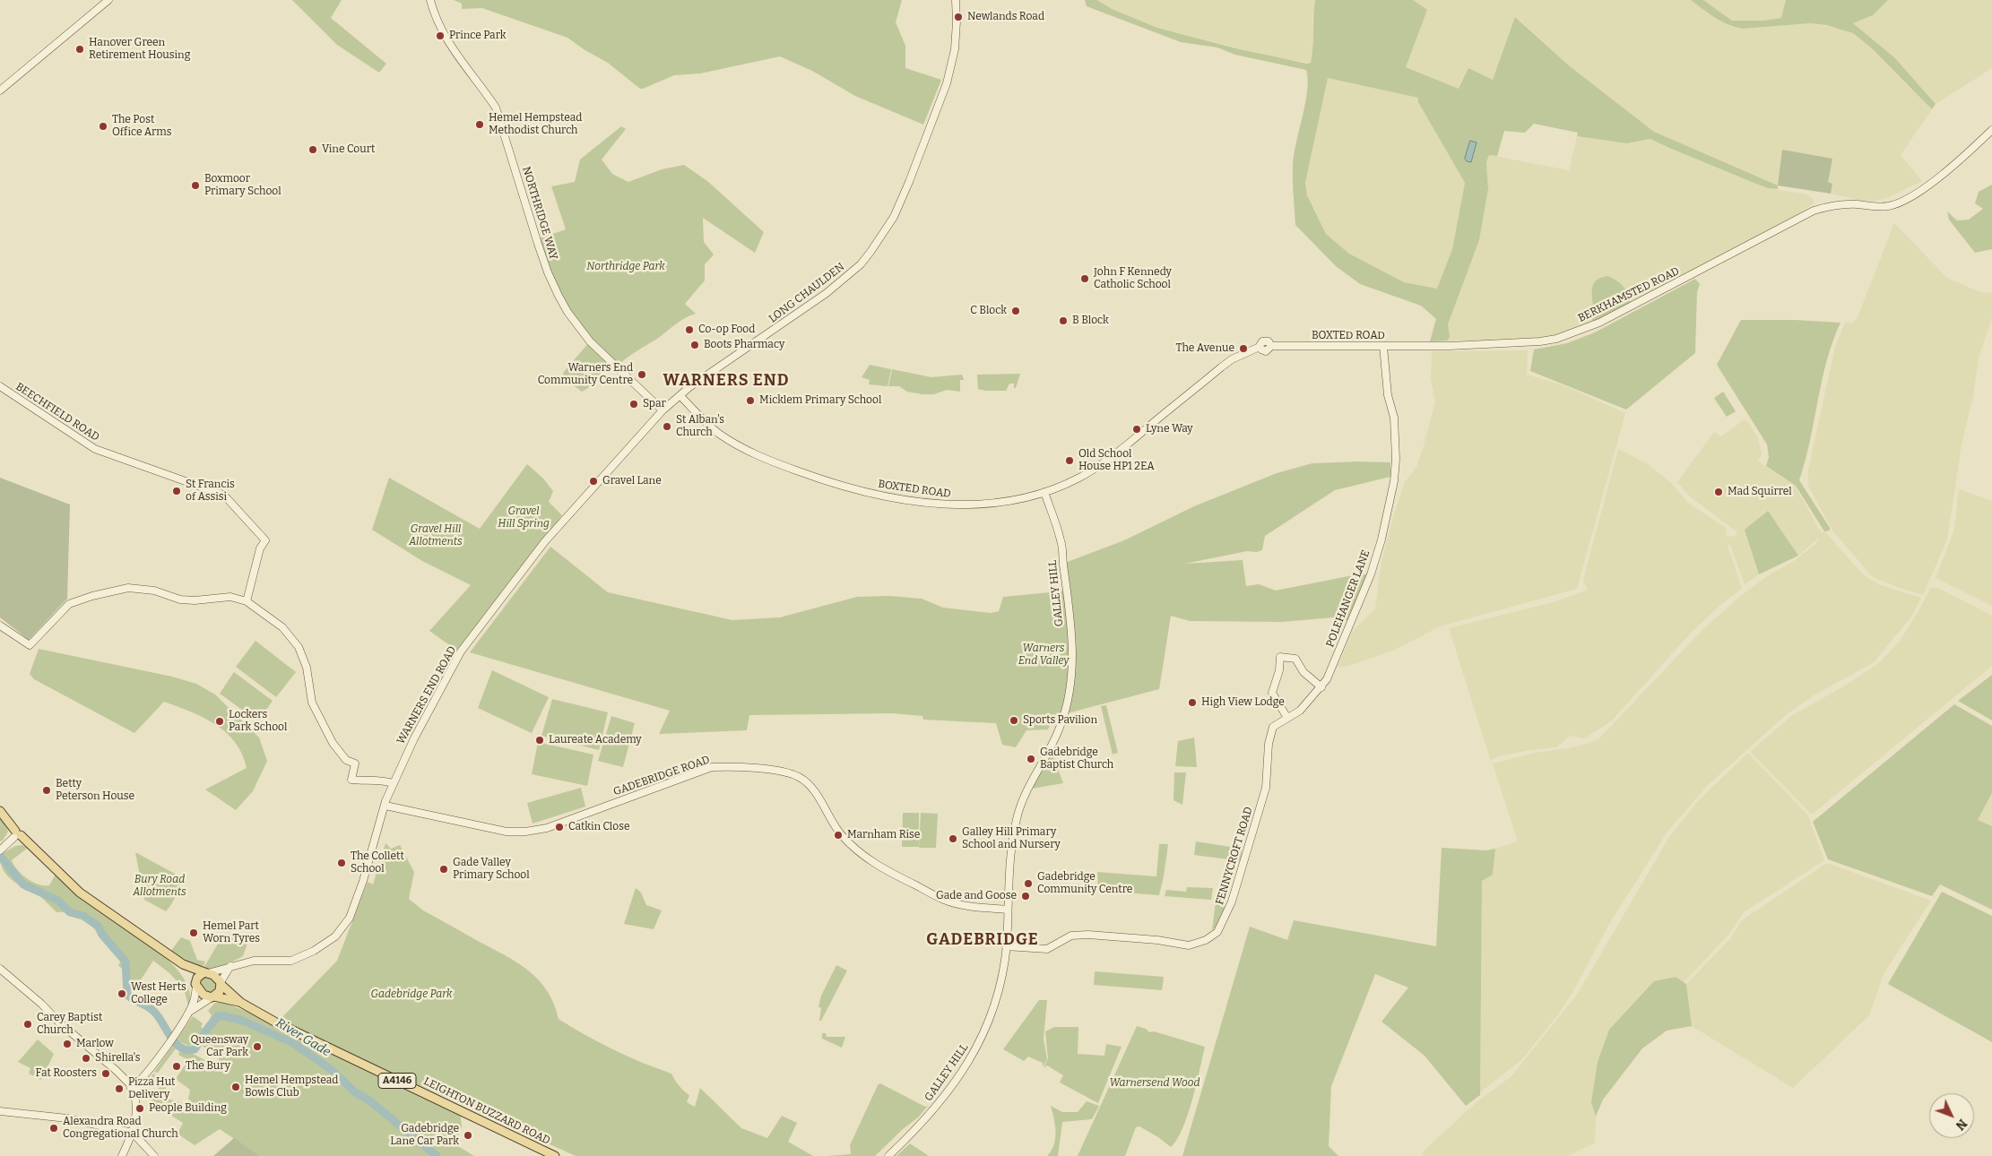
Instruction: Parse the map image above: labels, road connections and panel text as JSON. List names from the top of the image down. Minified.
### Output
{"streets":{"main road":["A4146","LEIGHTON BUZZARD ROAD"],"street":["NORTHRIDGE WAY","LONG CHAULDEN","BERKHAMSTED ROAD","BOXTED ROAD","BEECHFIELD ROAD","GALLEY HILL","POLEHANGER LANE","WARNERS END ROAD","GADEBRIDGE ROAD","FENNYCROFT ROAD"]},"crossings":[["NORTHRIDGE WAY","LONG CHAULDEN"],["NORTHRIDGE WAY","WARNERS END ROAD"],["LONG CHAULDEN","BOXTED ROAD"],["LONG CHAULDEN","WARNERS END ROAD"],["BERKHAMSTED ROAD","BOXTED ROAD"],["BOXTED ROAD","GALLEY HILL"],["BOXTED ROAD","POLEHANGER LANE"],["GALLEY HILL","GADEBRIDGE ROAD"],["GALLEY HILL","FENNYCROFT ROAD"],["POLEHANGER LANE","FENNYCROFT ROAD"],["WARNERS END ROAD","GADEBRIDGE ROAD"],["WARNERS END ROAD","LEIGHTON BUZZARD ROAD"]],"districts":["WARNERS END","GADEBRIDGE"],"water":["River Gade"],"parks":["Northridge Park","Gravel Hill Spring","Gravel Hill Allotments","Warners End Valley","Bury Road Allotments","Gadebridge Park","Warnersend Wood"],"places":["Newlands Road","Prince Park","Hanover Green Retirement Housing","Hemel Hempstead Methodist Church","The Post Office Arms","Vine Court","Boxmoor Primary School","John F Kennedy Catholic School","C Block","B Block","Co-op Food","Boots Pharmacy","The Avenue","Warners End Community Centre","Micklem Primary School","Spar","St Alban's Church","Lyne Way","Old School House HP1 2EA","Gravel Lane","St Francis of Assisi","Mad Squirrel","High View Lodge","Sports Pavilion","Lockers Park School","Laureate Academy","Gadebridge Baptist Church","Betty Peterson House","Catkin Close","Marnham Rise","Galley Hill Primary School and Nursery","The Collett School","Gade Valley Primary School","Gadebridge Community Centre","Gade and Goose","Hemel Part Worn Tyres","West Herts College","Carey Baptist Church","Marlow","Queensway Car Park","Shirella's","The Bury","Fat Roosters","Hemel Hempstead Bowls Club","Pizza Hut Delivery","People Building","Alexandra Road Congregational Church","Gadebridge Lane Car Park"],"north":"bottom right"}
